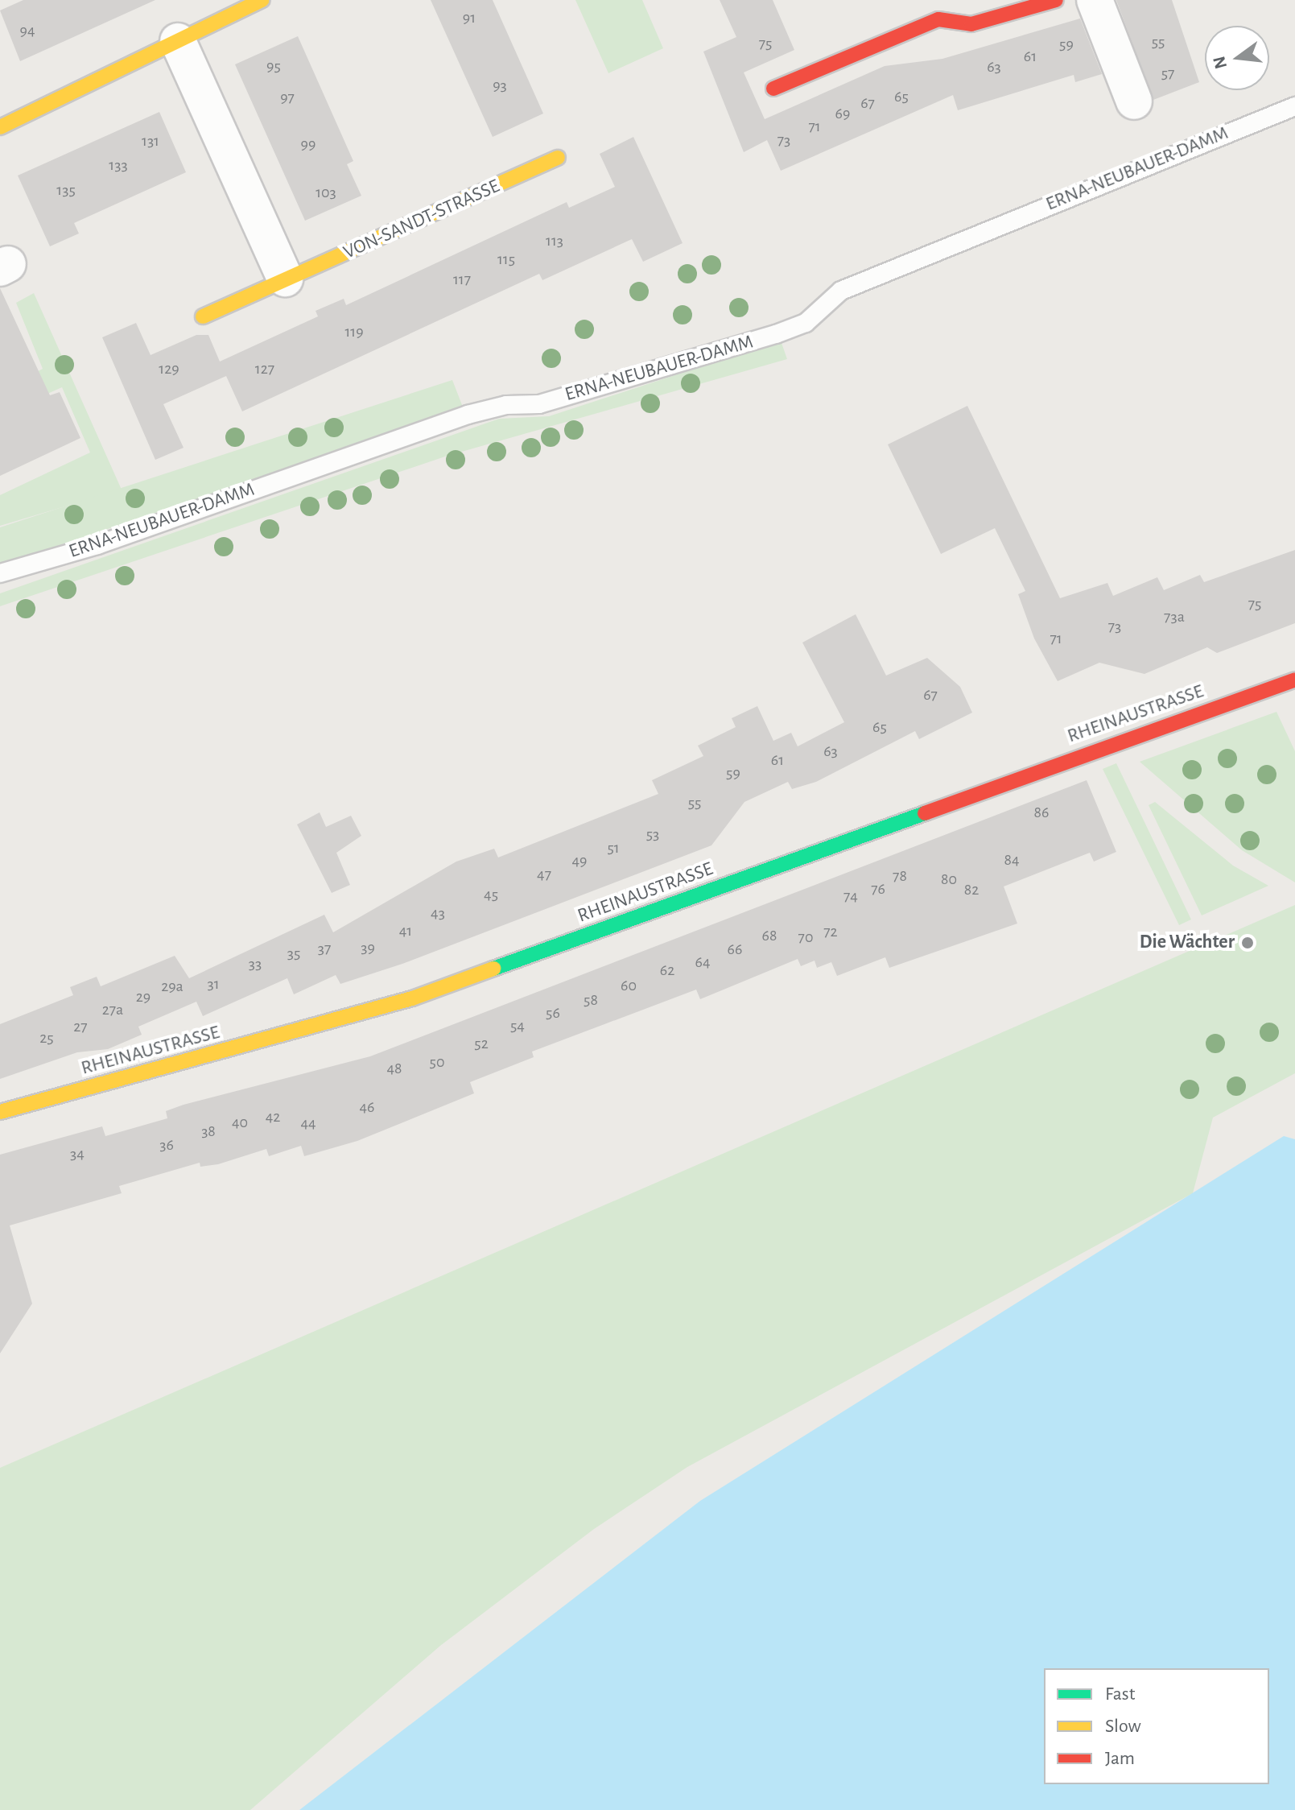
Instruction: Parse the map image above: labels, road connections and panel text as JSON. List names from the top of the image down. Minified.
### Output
{"streets":{"street":["VON-SANDT-STRASSE","RHEINAUSTRASSE"],"lane":["ERNA-NEUBAUER-DAMM"]},"places":["Die Wächter"],"house_numbers":["91","94","55","75","59","61","95","63","57","93","65","97","67","69","71","73","131","99","133","135","103","113","115","117","119","129","127","75","73a","73","71","67","65","63","61","59","55","86","53","51","84","49","47","78","80","76","82","45","74","43","41","72","68","70","39","37","66","35","64","33","62","31","60","29a","29","58","27a","56","54","27","25","52","50","48","46","42","40","44","38","36","34"],"legend":["Fast","Slow","Jam"],"north":"left"}
